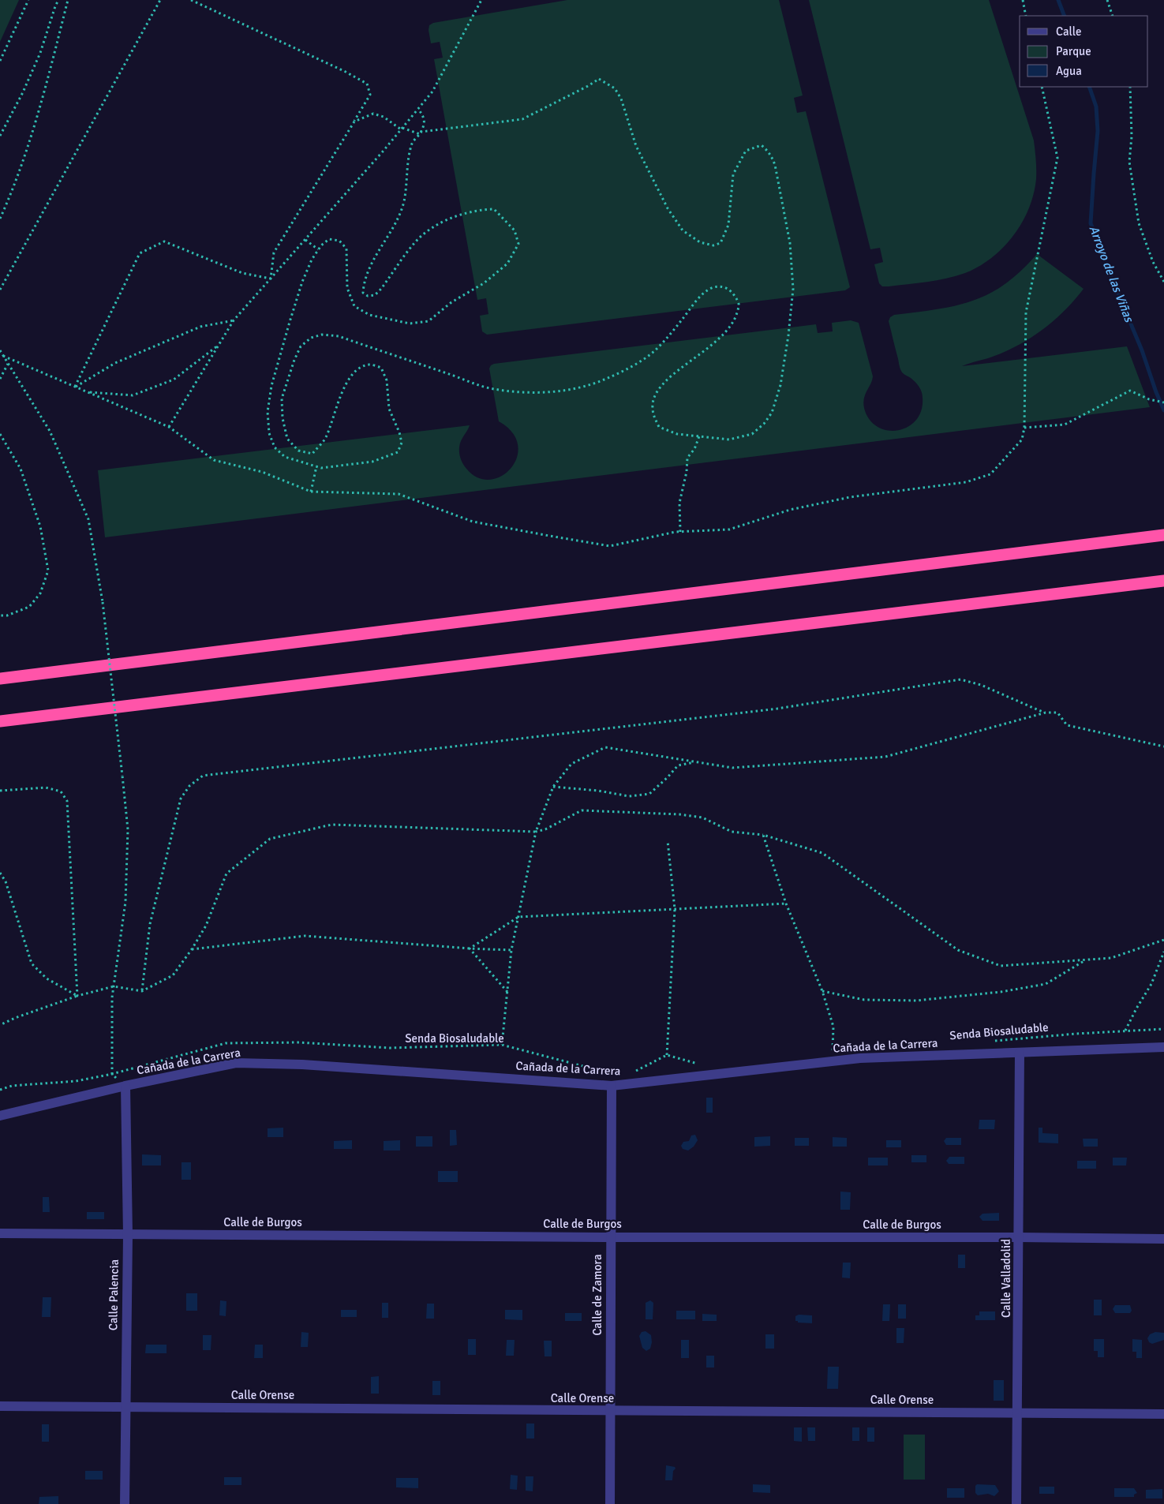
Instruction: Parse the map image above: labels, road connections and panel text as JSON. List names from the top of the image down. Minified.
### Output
{"streets":{"street":["Cañada de la Carrera","Calle de Burgos","Calle Valladolid","Calle Palencia","Calle de Zamora","Calle Orense"],"path":["Senda Biosaludable"]},"crossings":[["Cañada de la Carrera","Calle Valladolid"],["Cañada de la Carrera","Calle Palencia"],["Cañada de la Carrera","Calle de Zamora"],["Calle de Burgos","Calle Valladolid"],["Calle de Burgos","Calle Palencia"],["Calle de Burgos","Calle de Zamora"],["Calle Valladolid","Calle Orense"],["Calle Palencia","Calle Orense"],["Calle de Zamora","Calle Orense"]],"water":["Arroyo de las Viñas"],"legend":["Calle","Parque","Agua"]}
